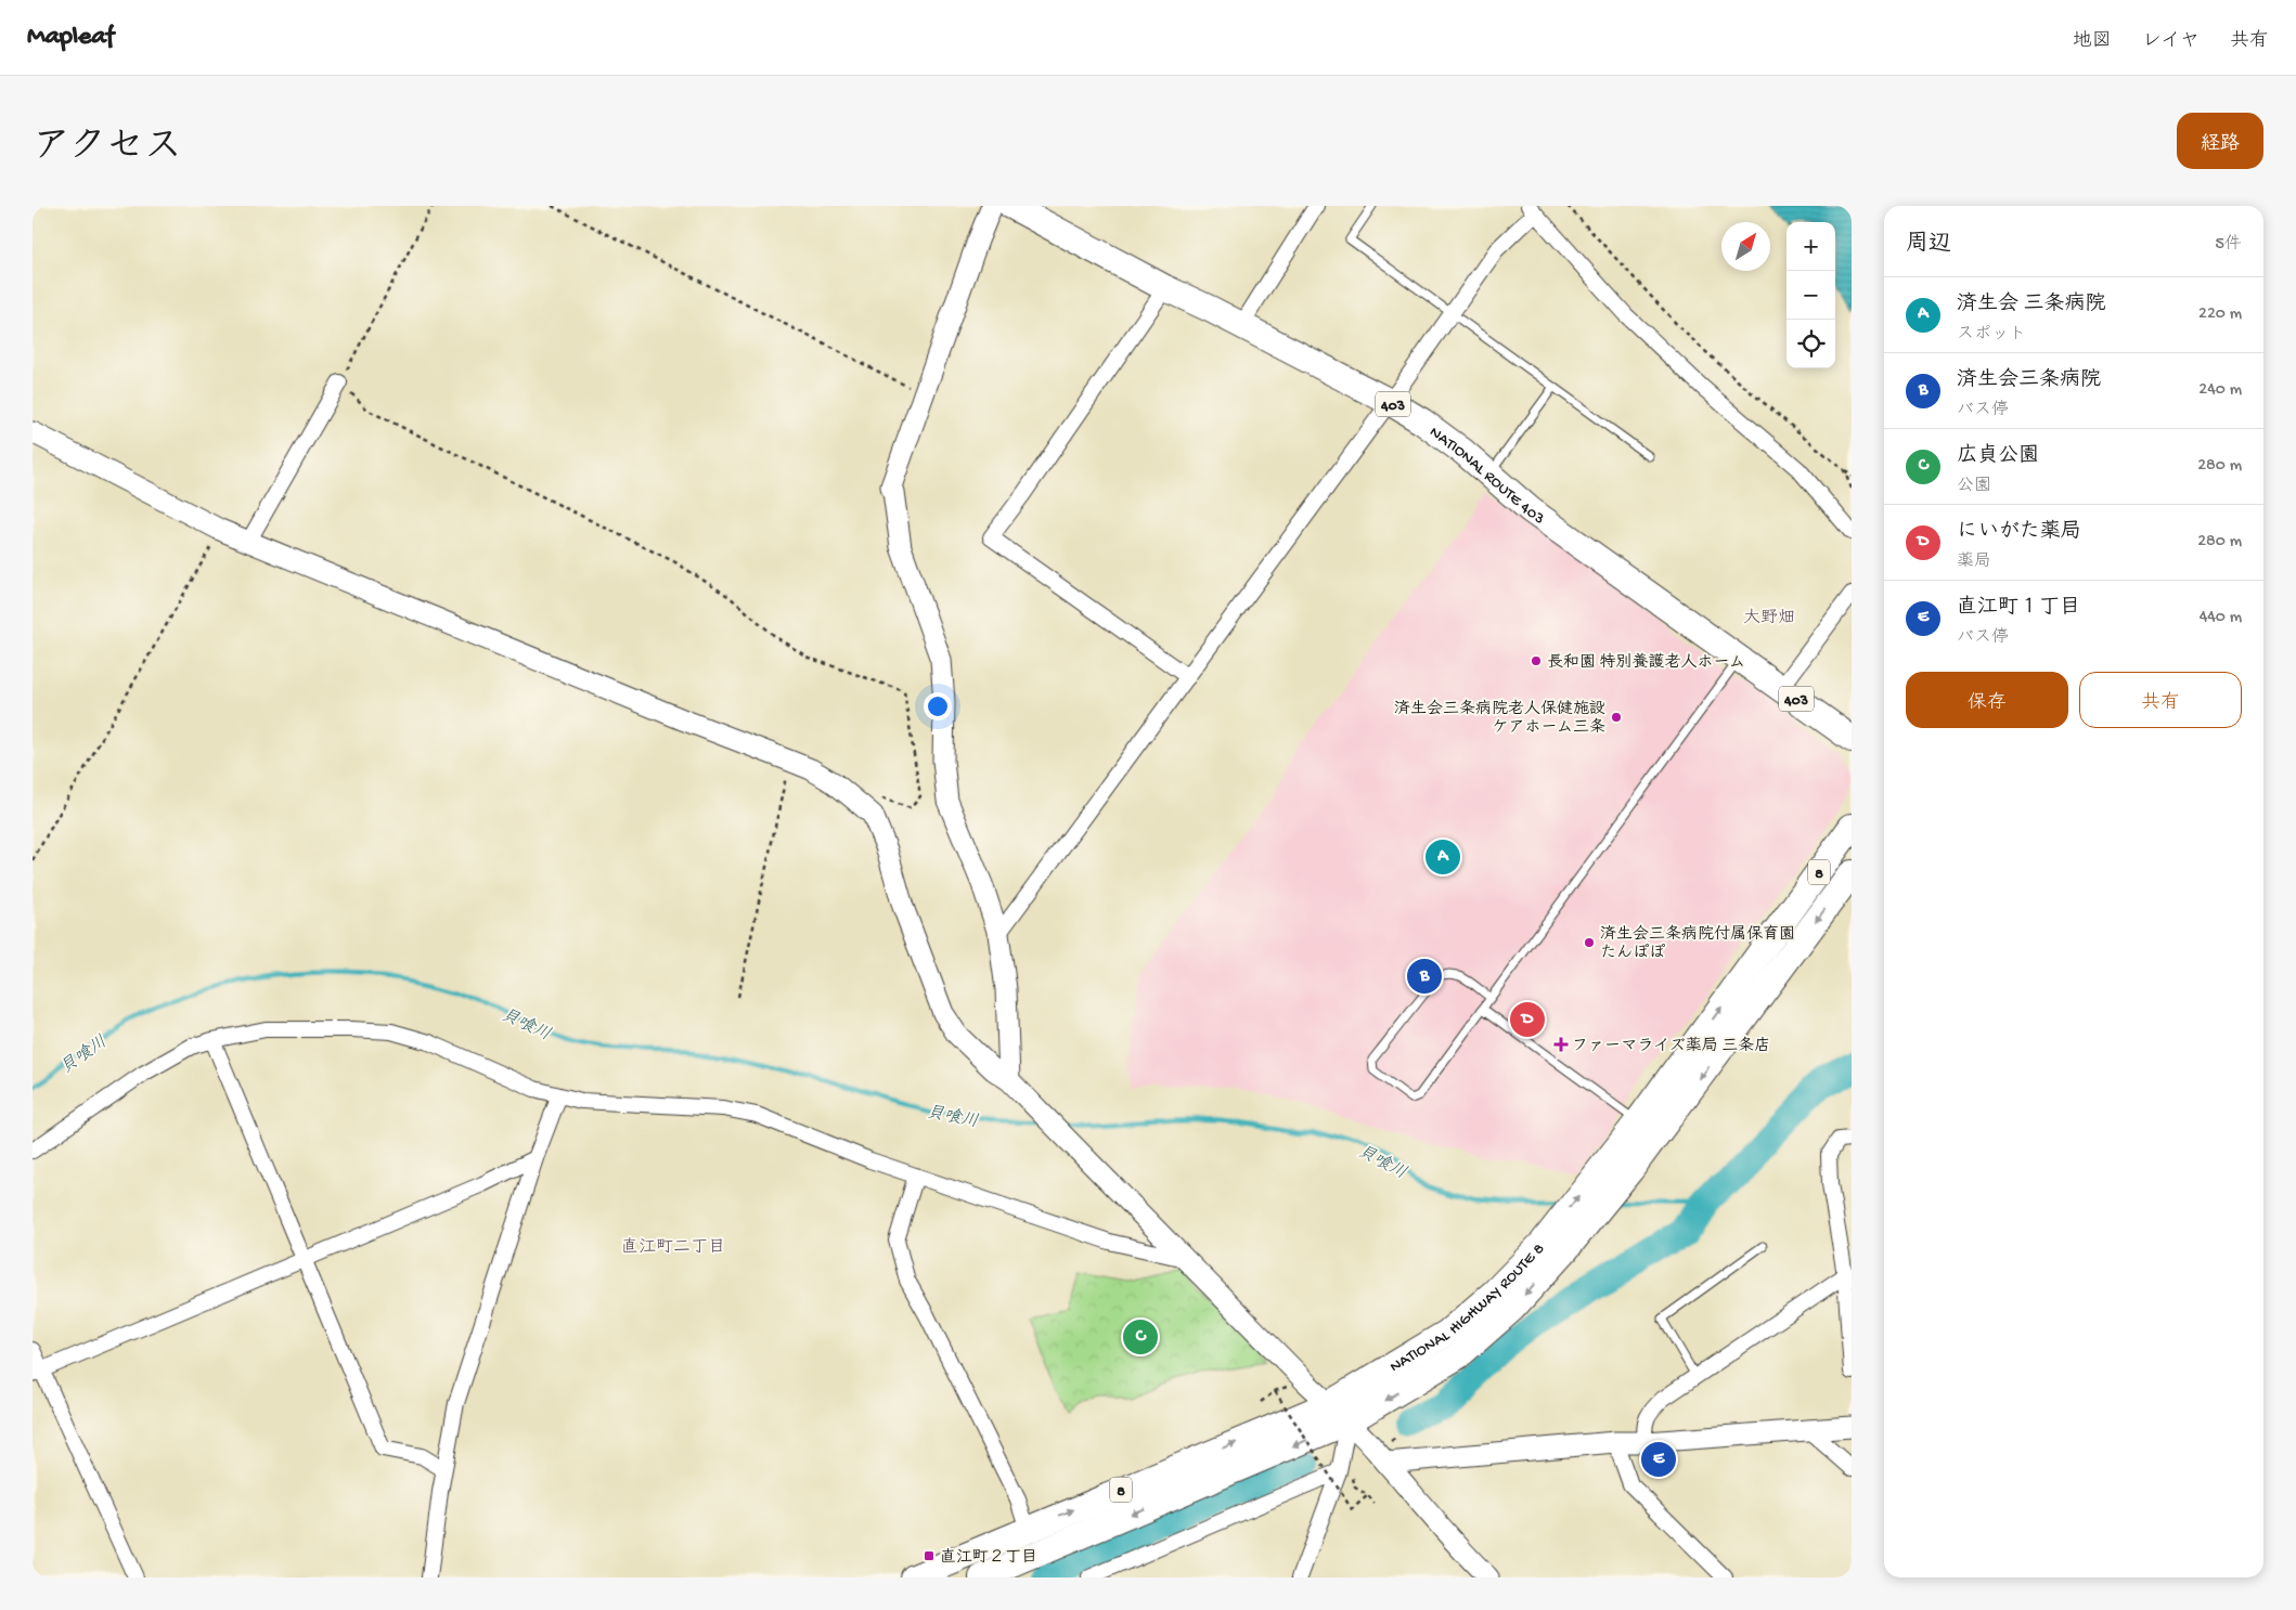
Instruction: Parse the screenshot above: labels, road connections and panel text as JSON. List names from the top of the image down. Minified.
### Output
{"streets":{"highway":["403","NATIONAL ROUTE 403","8","NATIONAL HIGHWAY ROUTE 8"]},"districts":["大野畑","直江町二丁目"],"water":["貝喰川"],"places":{"other":["長和園 特別養護老人ホーム","済生会三条病院老人保健施設 ケアホーム三条","済生会三条病院付属保育園 たんぽぽ"],"health":["ファーマライズ薬局 三条店"],"transit":["直江町２丁目"]},"north":"top right","page":{"header":"Mapleaf","nav":["地図","レイヤ","共有"],"title":"アクセス","buttons":["経路",["保存","共有"]],"heading":["周辺","5件"],"map_buttons":["+","−"],"list":[{"mark":"A","name":"済生会 三条病院","note":"スポット","value":"220 m"},{"mark":"B","name":"済生会三条病院","note":"バス停","value":"240 m"},{"mark":"C","name":"広貞公園","note":"公園","value":"280 m"},{"mark":"D","name":"にいがた薬局","note":"薬局","value":"280 m"},{"mark":"E","name":"直江町１丁目","note":"バス停","value":"440 m"}],"pins":["A","B","D","C","E"]}}
